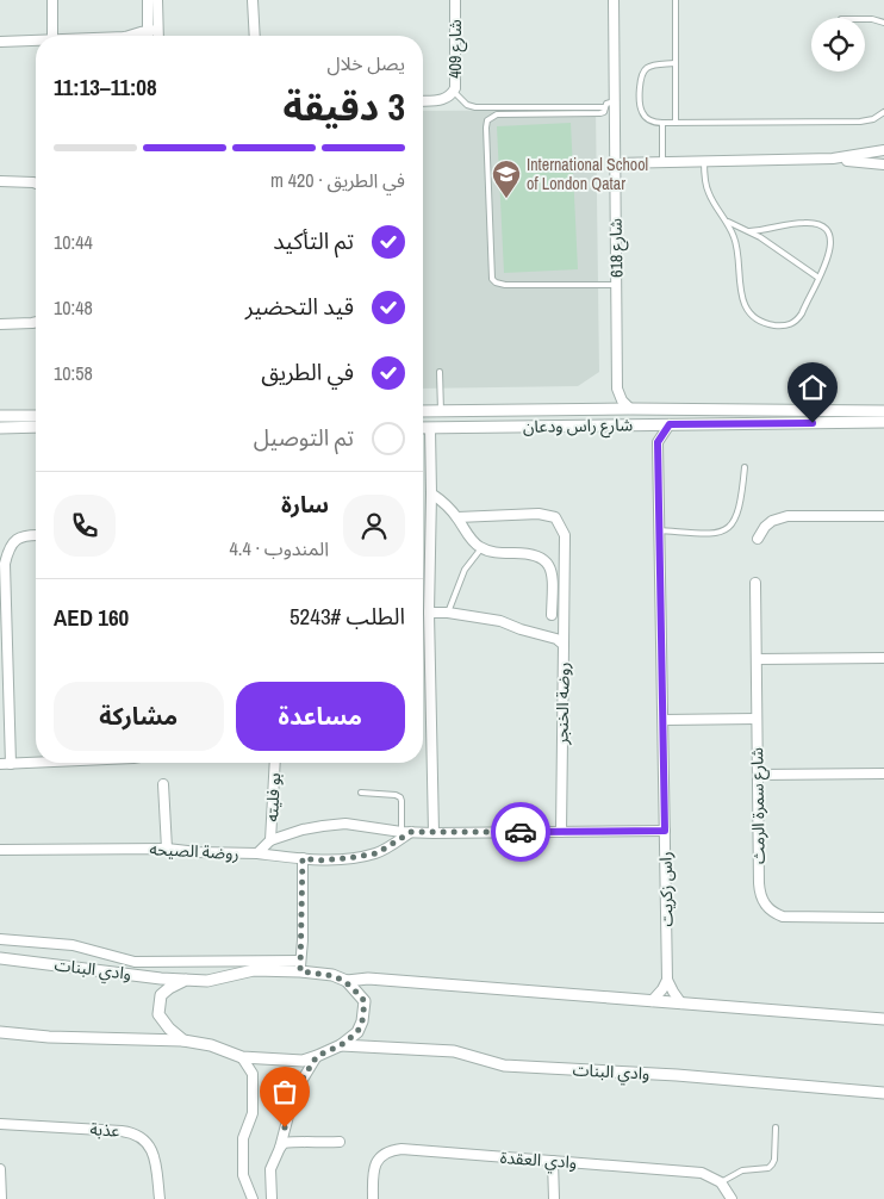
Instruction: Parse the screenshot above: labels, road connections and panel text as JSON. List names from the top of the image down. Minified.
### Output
{"streets":{"street":["شارع 409","شارع 618","شارع راس ودعان","روضة الخنجر","بو فليته","شارع سمرة الرمث","روضة الصيحه","راس زكريت","وادي البنات","عذبة","وادي العقدة"]},"crossings":[["روضة الخنجر","روضة الصيحه"],["بو فليته","روضة الصيحه"],["روضة الصيحه","راس زكريت"]],"places":{"school or university":["International School of London Qatar"]},"page":{"heading":["3 دقيقة","يصل خلال","11:08–11:13"],"panel":["سارة","المندوب · 4.4","الطلب #5243","AED 160"],"bar":"في الطريق · 420 m","list":[["تم التأكيد","10:44"],["قيد التحضير","10:48"],["في الطريق","10:58"],"تم التوصيل"],"buttons":["مساعدة","مشاركة"]}}
